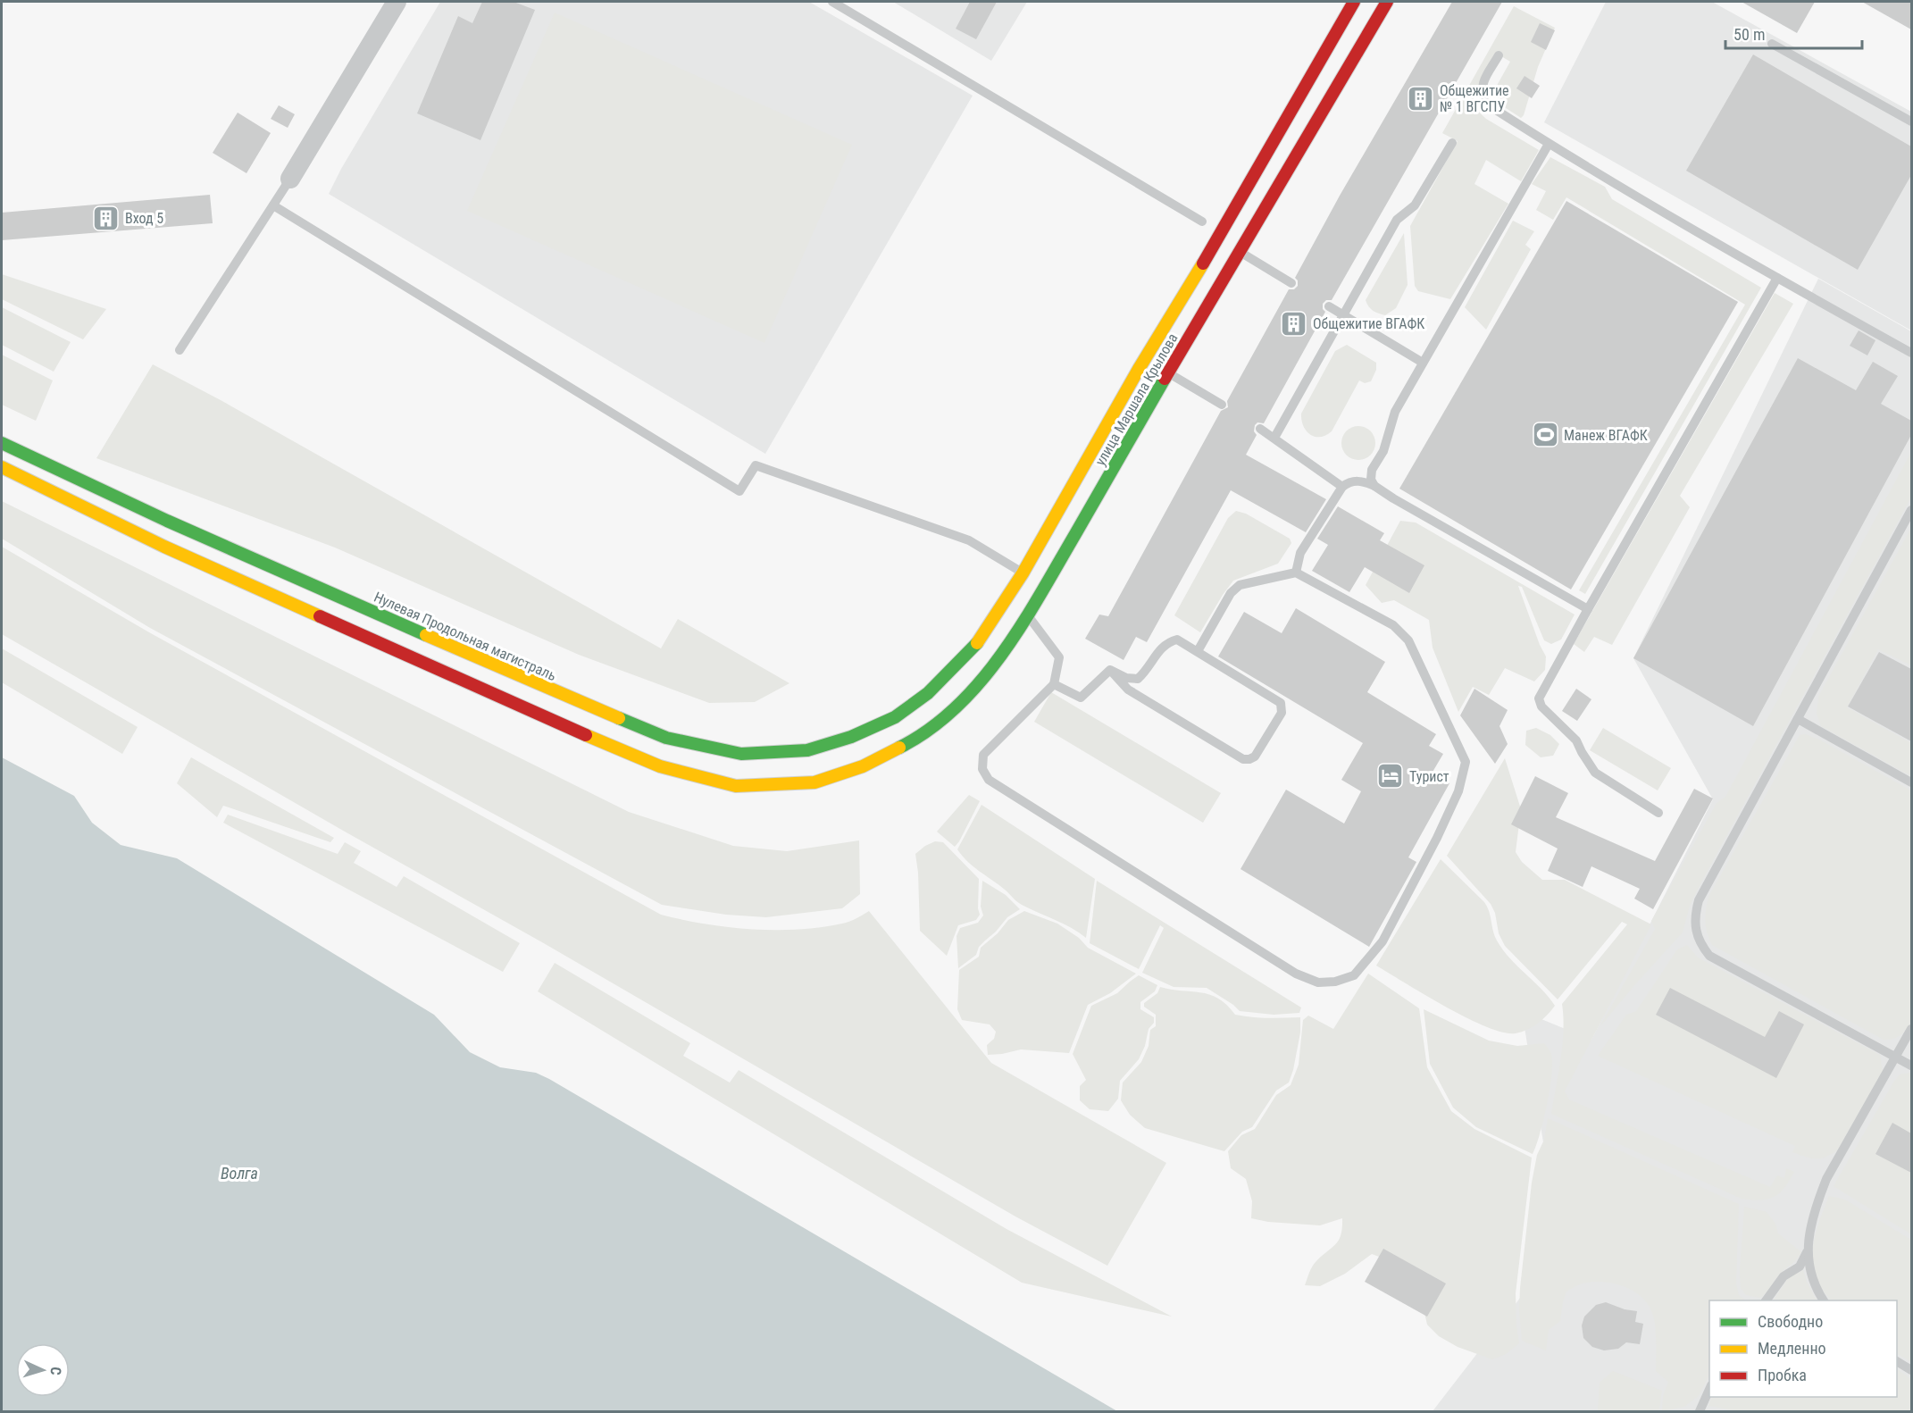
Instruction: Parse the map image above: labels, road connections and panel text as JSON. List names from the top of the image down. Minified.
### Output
{"streets":{"main road":["улица Маршала Крылова","Нулевая Продольная магистраль"]},"crossings":[["улица Маршала Крылова","Нулевая Продольная магистраль"]],"water":["Волга"],"places":{"building":["Общежитие № 1 ВГСПУ","Вход 5","Общежитие ВГАФК"],"sports":["Манеж ВГАФК"],"hotel":["Турист"]},"legend":["Свободно","Медленно","Пробка"],"scale_bar":"50 m","north":"right"}
